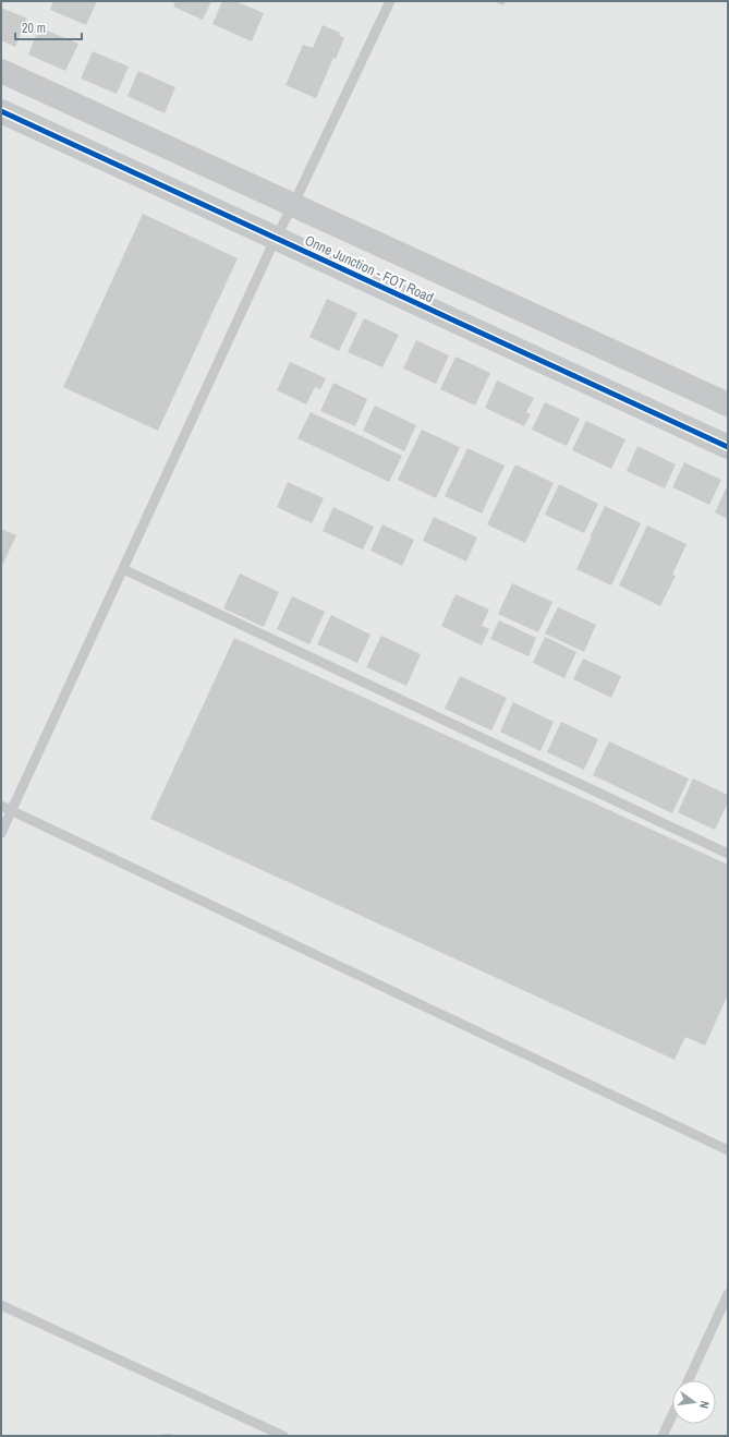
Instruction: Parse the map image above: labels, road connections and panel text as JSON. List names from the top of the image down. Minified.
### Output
{"streets":{"street":["Onne Junction - FOT Road"]},"scale_bar":"20 m","north":"right"}
